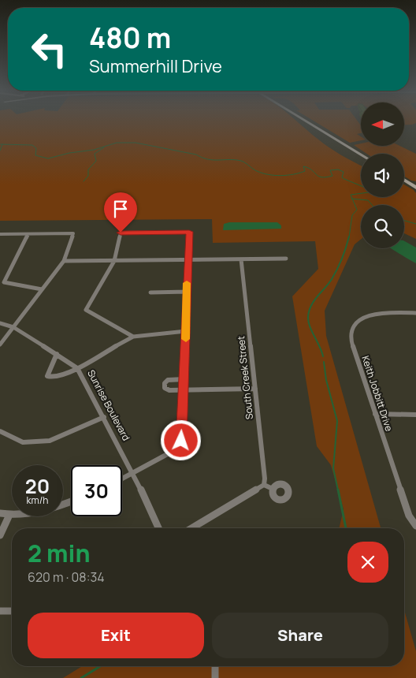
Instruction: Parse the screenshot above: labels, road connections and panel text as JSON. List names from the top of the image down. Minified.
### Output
{"streets":{"street":["South Creek Street","Keith Jobbitt Drive","Sunrise Boulevard"]},"north":"left","page":{"turn":["480 m","Summerhill Drive"],"speed":"20 km/h","limit":"30","heading":["2 min","620 m · 08:34"],"buttons":["Exit","Share"]}}
